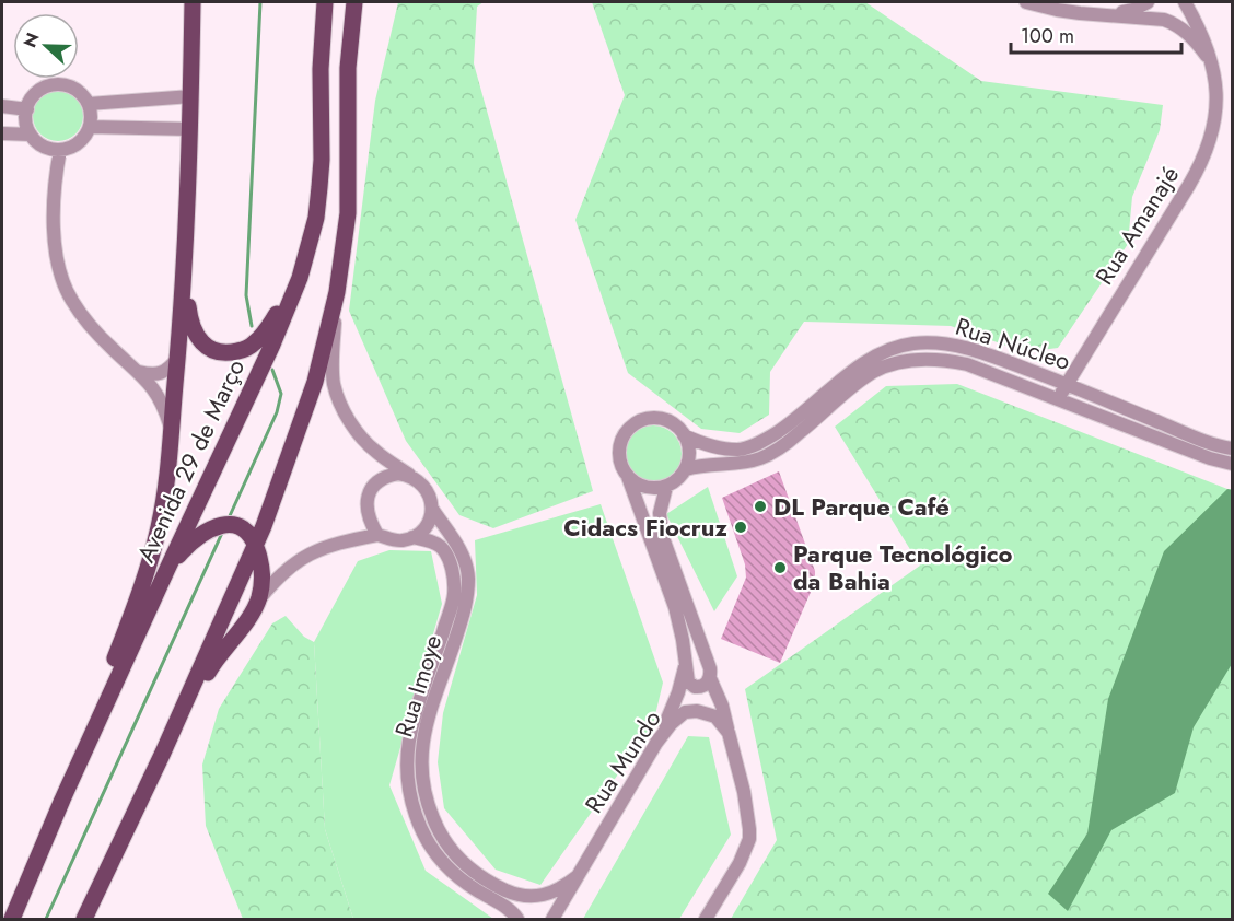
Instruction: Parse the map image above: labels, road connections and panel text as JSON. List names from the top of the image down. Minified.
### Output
{"streets":{"main road":["Avenida 29 de Março"],"street":["Rua Amanajé","Rua Núcleo","Rua Imoye","Rua Mundo"]},"crossings":[["Rua Amanajé","Rua Núcleo"],["Rua Imoye","Rua Mundo"]],"places":["DL Parque Café","Cidacs Fiocruz","Parque Tecnológico da Bahia"],"scale_bar":"100 m","north":"left"}
